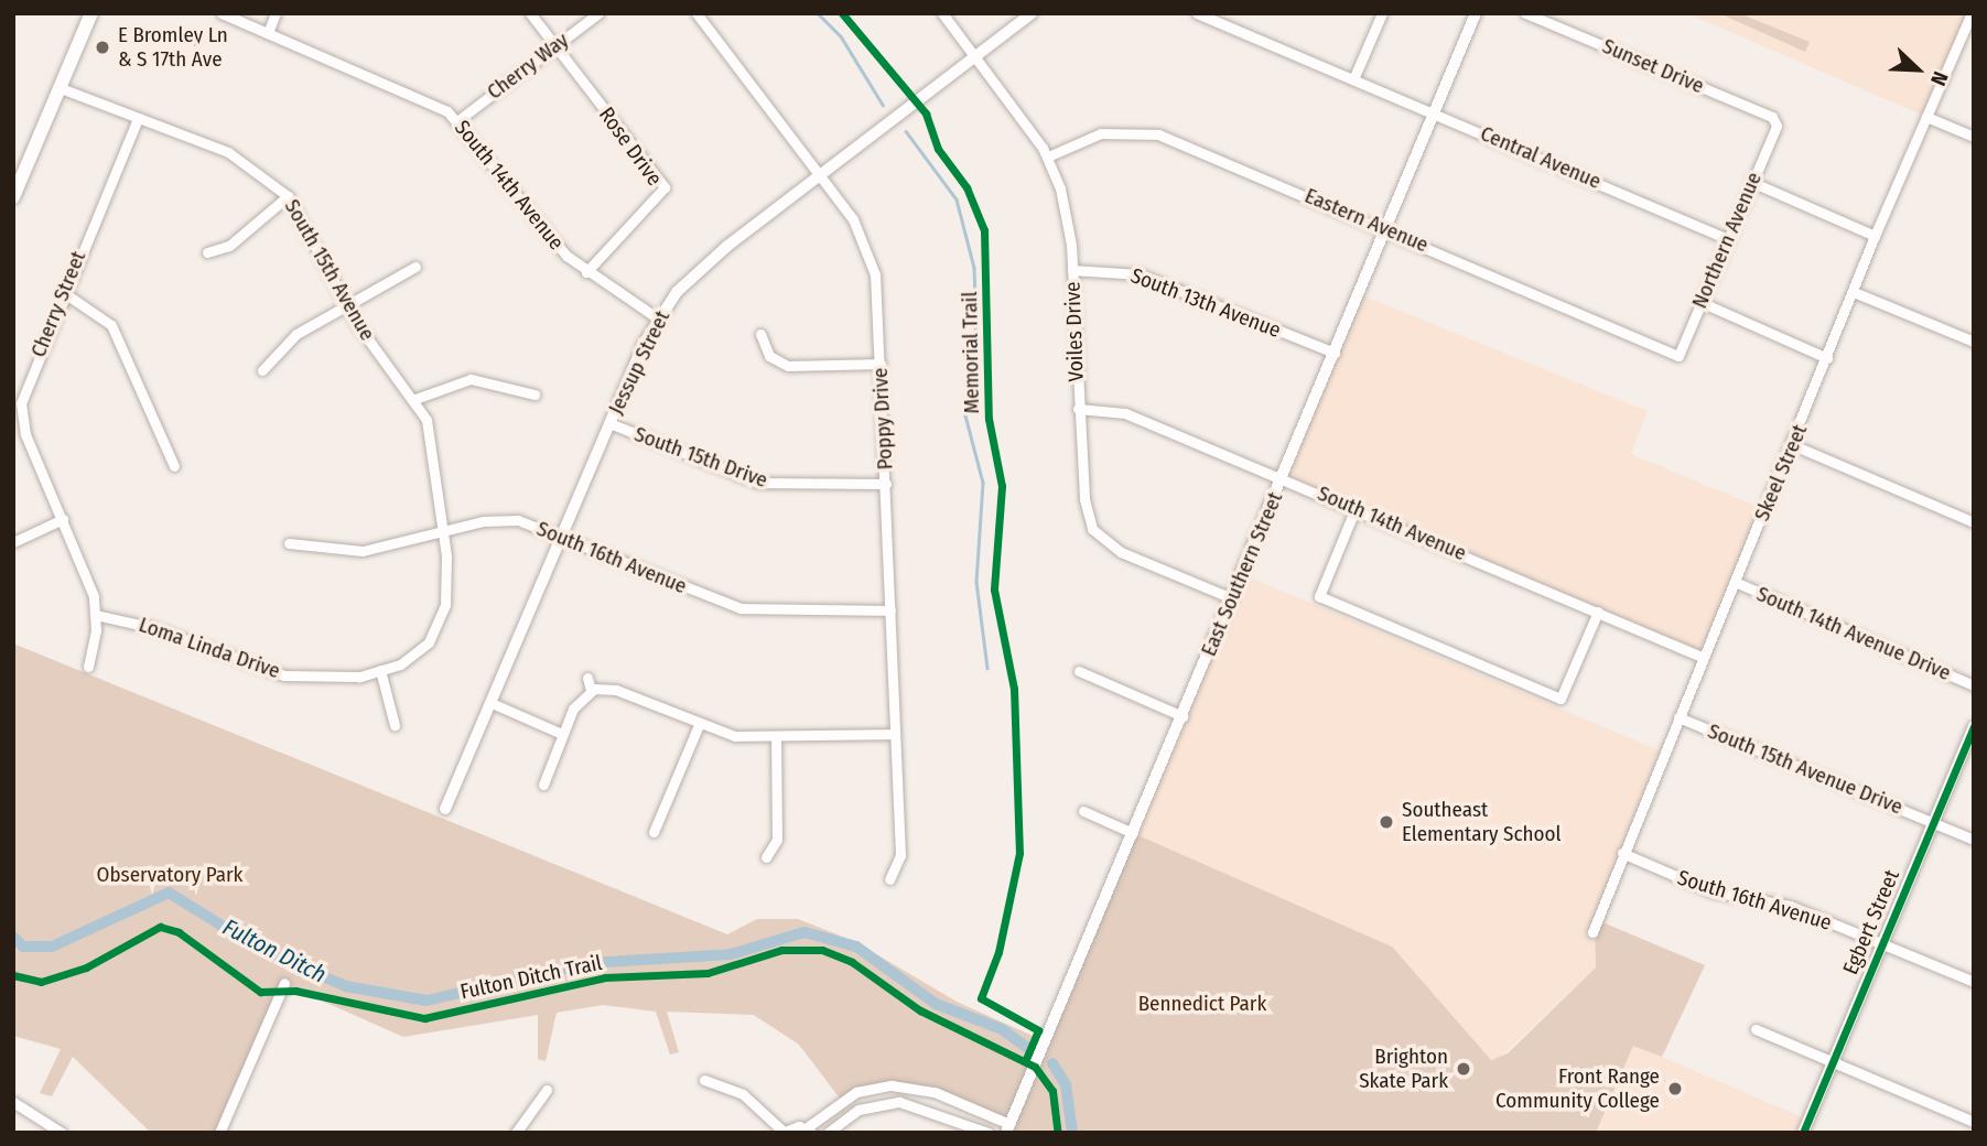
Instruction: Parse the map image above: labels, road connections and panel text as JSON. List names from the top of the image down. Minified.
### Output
{"streets":{"street":["Cherry Way","Sunset Drive","Rose Drive","Central Avenue","South 14th Avenue","Eastern Avenue","Northern Avenue","South 15th Avenue","South 13th Avenue","Cherry Street","Voiles Drive","Jessup Street","Poppy Drive","South 15th Drive","Skeel Street","South 16th Avenue","East Southern Street","South 14th Avenue Drive","Loma Linda Drive","South 15th Avenue Drive","Egbert Street"],"cycle path":["Memorial Trail","Fulton Ditch Trail"]},"crossings":[["Cherry Way","Rose Drive"],["Cherry Way","South 14th Avenue"],["Sunset Drive","Northern Avenue"],["Rose Drive","South 14th Avenue"],["Central Avenue","Northern Avenue"],["Central Avenue","East Southern Street"],["South 14th Avenue","Voiles Drive"],["South 14th Avenue","Jessup Street"],["South 14th Avenue","Skeel Street"],["South 14th Avenue","East Southern Street"],["Eastern Avenue","Northern Avenue"],["Eastern Avenue","Voiles Drive"],["Eastern Avenue","East Southern Street"],["South 15th Avenue","Cherry Street"],["South 15th Avenue","South 16th Avenue"],["South 15th Avenue","Loma Linda Drive"],["South 13th Avenue","Voiles Drive"],["South 13th Avenue","East Southern Street"],["Cherry Street","Loma Linda Drive"],["Voiles Drive","Jessup Street"],["Voiles Drive","East Southern Street"],["Jessup Street","Poppy Drive"],["Jessup Street","South 15th Drive"],["Jessup Street","South 16th Avenue"],["Poppy Drive","South 15th Drive"],["Poppy Drive","South 16th Avenue"],["Skeel Street","South 16th Avenue"],["Skeel Street","South 14th Avenue Drive"],["Skeel Street","South 15th Avenue Drive"],["South 16th Avenue","Loma Linda Drive"],["South 16th Avenue","Egbert Street"],["South 15th Avenue Drive","Egbert Street"]],"water":["Fulton Ditch"],"parks":["Observatory Park","Bennedict Park"],"places":["E Bromley Ln & S 17th Ave","Southeast Elementary School","Brighton Skate Park","Front Range Community College"],"north":"bottom right"}
